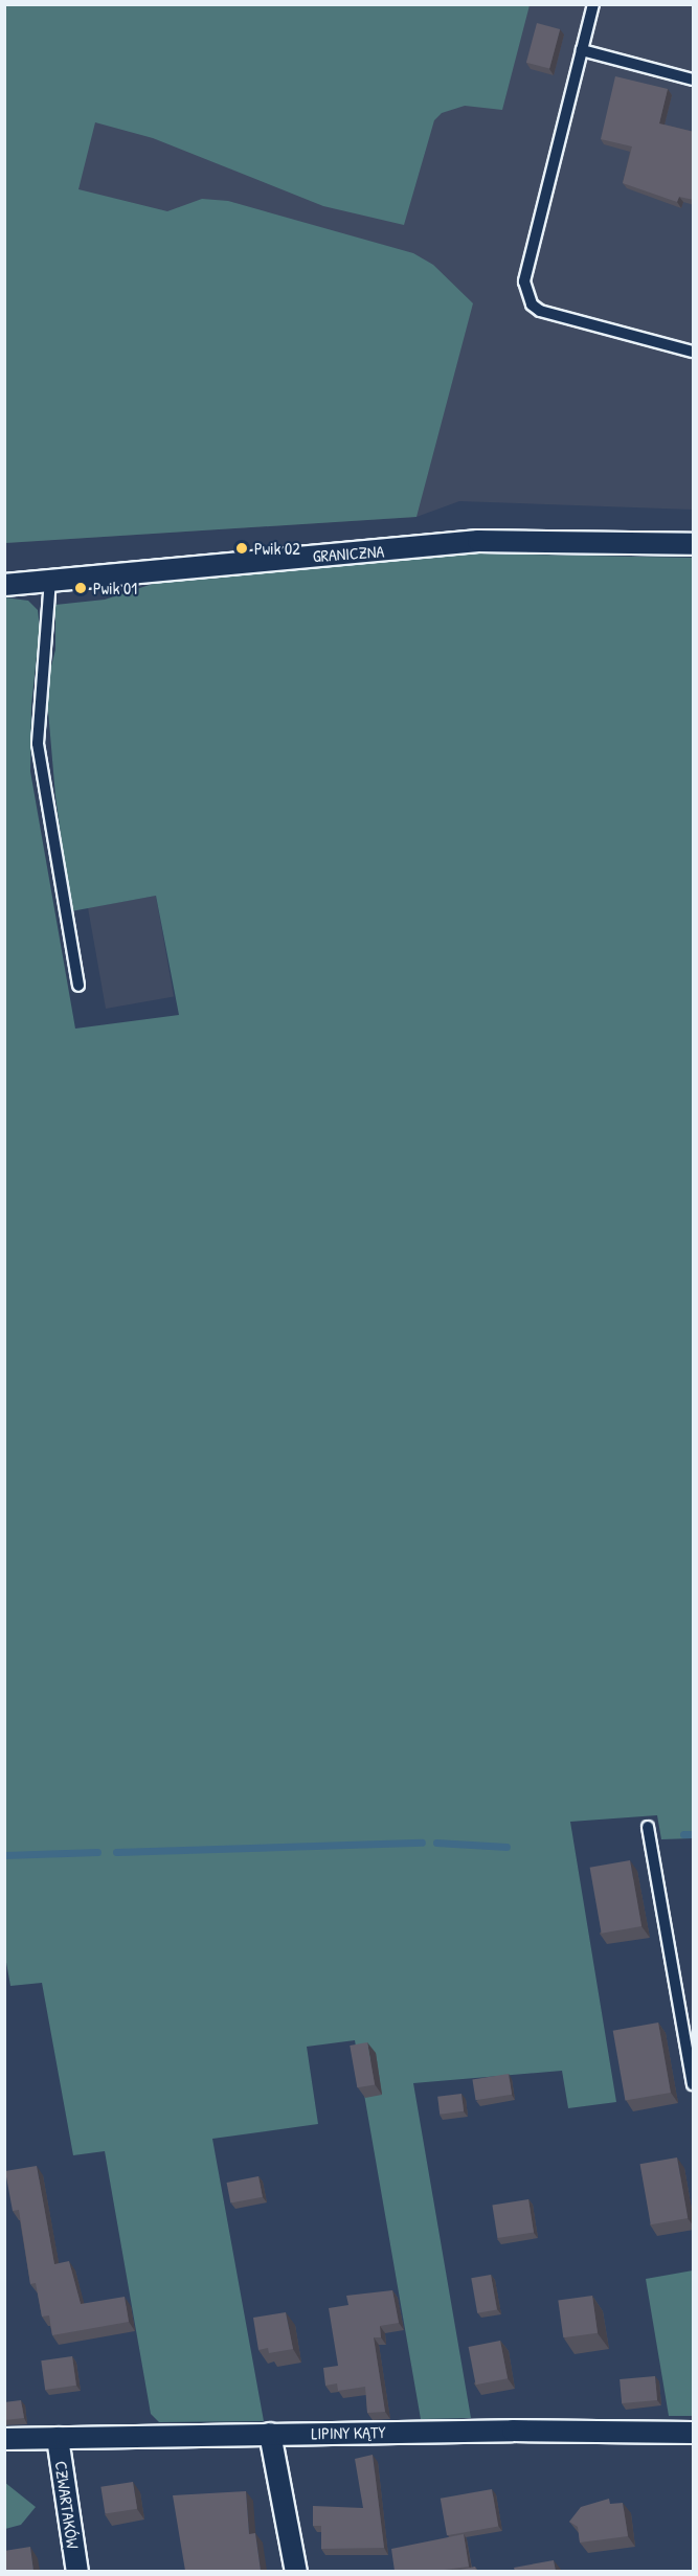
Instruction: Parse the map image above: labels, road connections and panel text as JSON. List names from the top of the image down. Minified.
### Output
{"streets":{"street":["GRANICZNA","LIPINY KĄTY","CZWARTAKÓW"]},"crossings":[["LIPINY KĄTY","CZWARTAKÓW"]],"places":["Pwik 02","Pwik 01"]}
